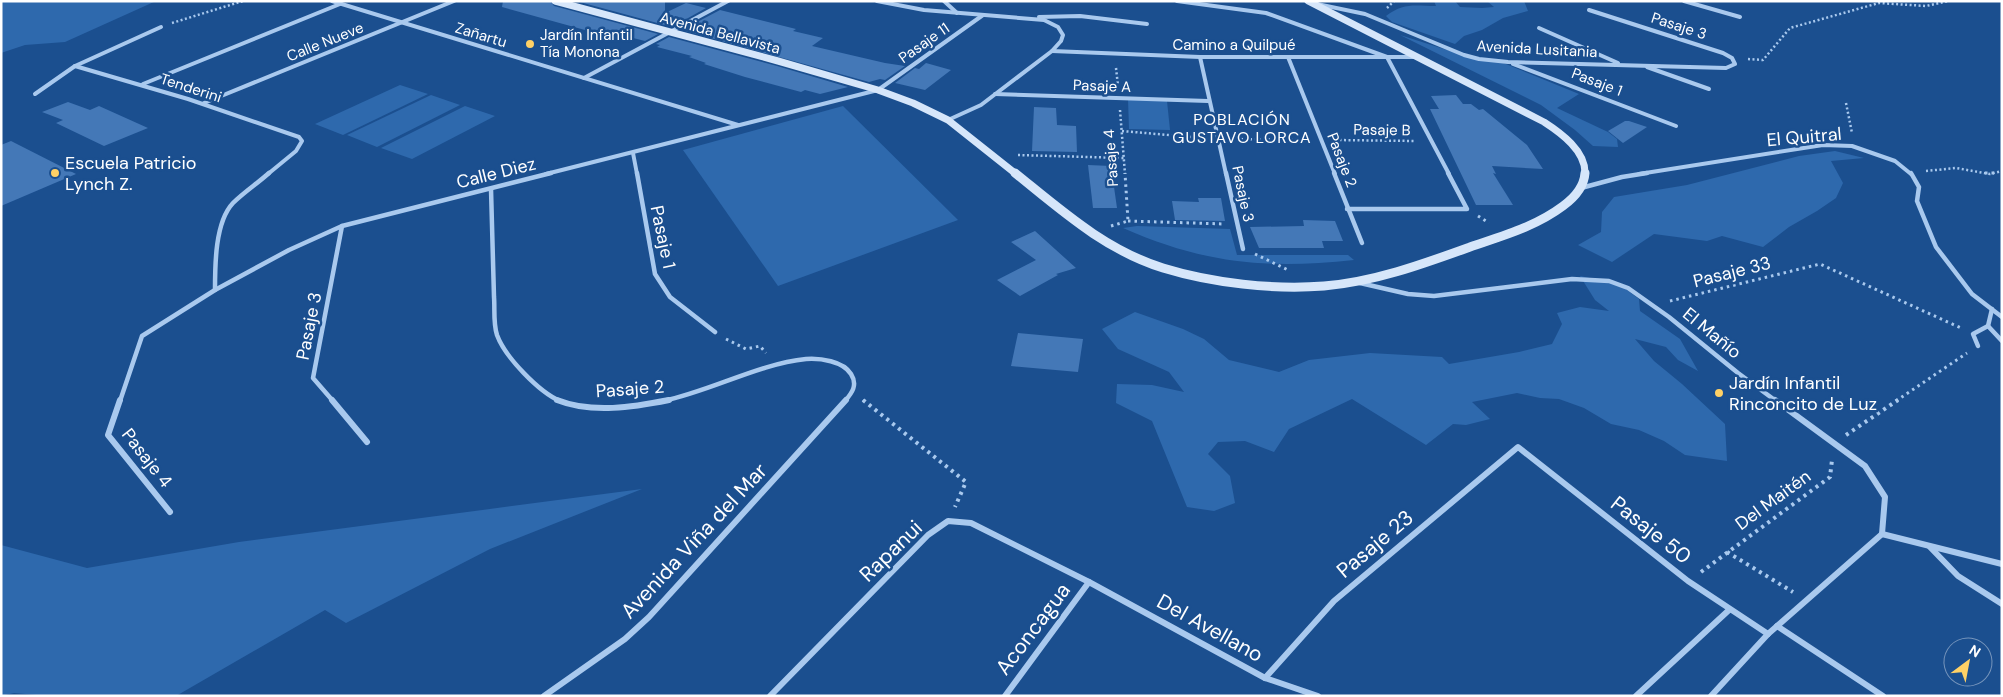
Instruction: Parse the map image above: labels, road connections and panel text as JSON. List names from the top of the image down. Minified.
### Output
{"streets":{"street":["Pasaje 3","Avenida Bellavista","Zañartu","Calle Nueve","Pasaje 11","Camino a Quilpué","Avenida Lusitania","Pasaje 1","Pasaje A","Tenderini","El Quitral","Pasaje 4","Pasaje 2","Calle Diez","El Mañío","Pasaje 50","Avenida Viña del Mar","Pasaje 23","Rapanui","Del Avellano","Aconcagua"],"path":["Pasaje B","Pasaje 33","Del Maitén"]},"crossings":[["Pasaje 3","Camino a Quilpué"],["Pasaje 3","Avenida Lusitania"],["Pasaje 3","Pasaje A"],["Pasaje 3","Pasaje B"],["Pasaje 3","Calle Diez"],["Avenida Bellavista","Pasaje 11"],["Avenida Bellavista","El Quitral"],["Avenida Bellavista","Calle Diez"],["Avenida Bellavista","El Mañío"],["Zañartu","Calle Nueve"],["Zañartu","Calle Diez"],["Calle Nueve","Tenderini"],["Pasaje 11","Calle Diez"],["Camino a Quilpué","Pasaje 4"],["Camino a Quilpué","Pasaje 2"],["Avenida Lusitania","Pasaje 1"],["Pasaje 1","Calle Diez"],["Pasaje A","Pasaje 4"],["Tenderini","Calle Diez"],["Pasaje B","Pasaje 4"],["Pasaje B","Pasaje 2"],["Pasaje 4","Calle Diez"],["Pasaje 2","Calle Diez"],["Pasaje 2","Avenida Viña del Mar"],["Pasaje 33","El Mañío"],["El Mañío","Del Maitén"],["Del Maitén","Pasaje 50"],["Pasaje 50","Pasaje 23"],["Pasaje 23","Del Avellano"],["Rapanui","Del Avellano"],["Rapanui","Aconcagua"],["Del Avellano","Aconcagua"]],"districts":["POBLACIÓN GUSTAVO LORCA"],"places":["Jardín Infantil Tía Monona","Escuela Patricio Lynch Z.","Jardín Infantil Rinconcito de Luz"],"north":"top right"}
